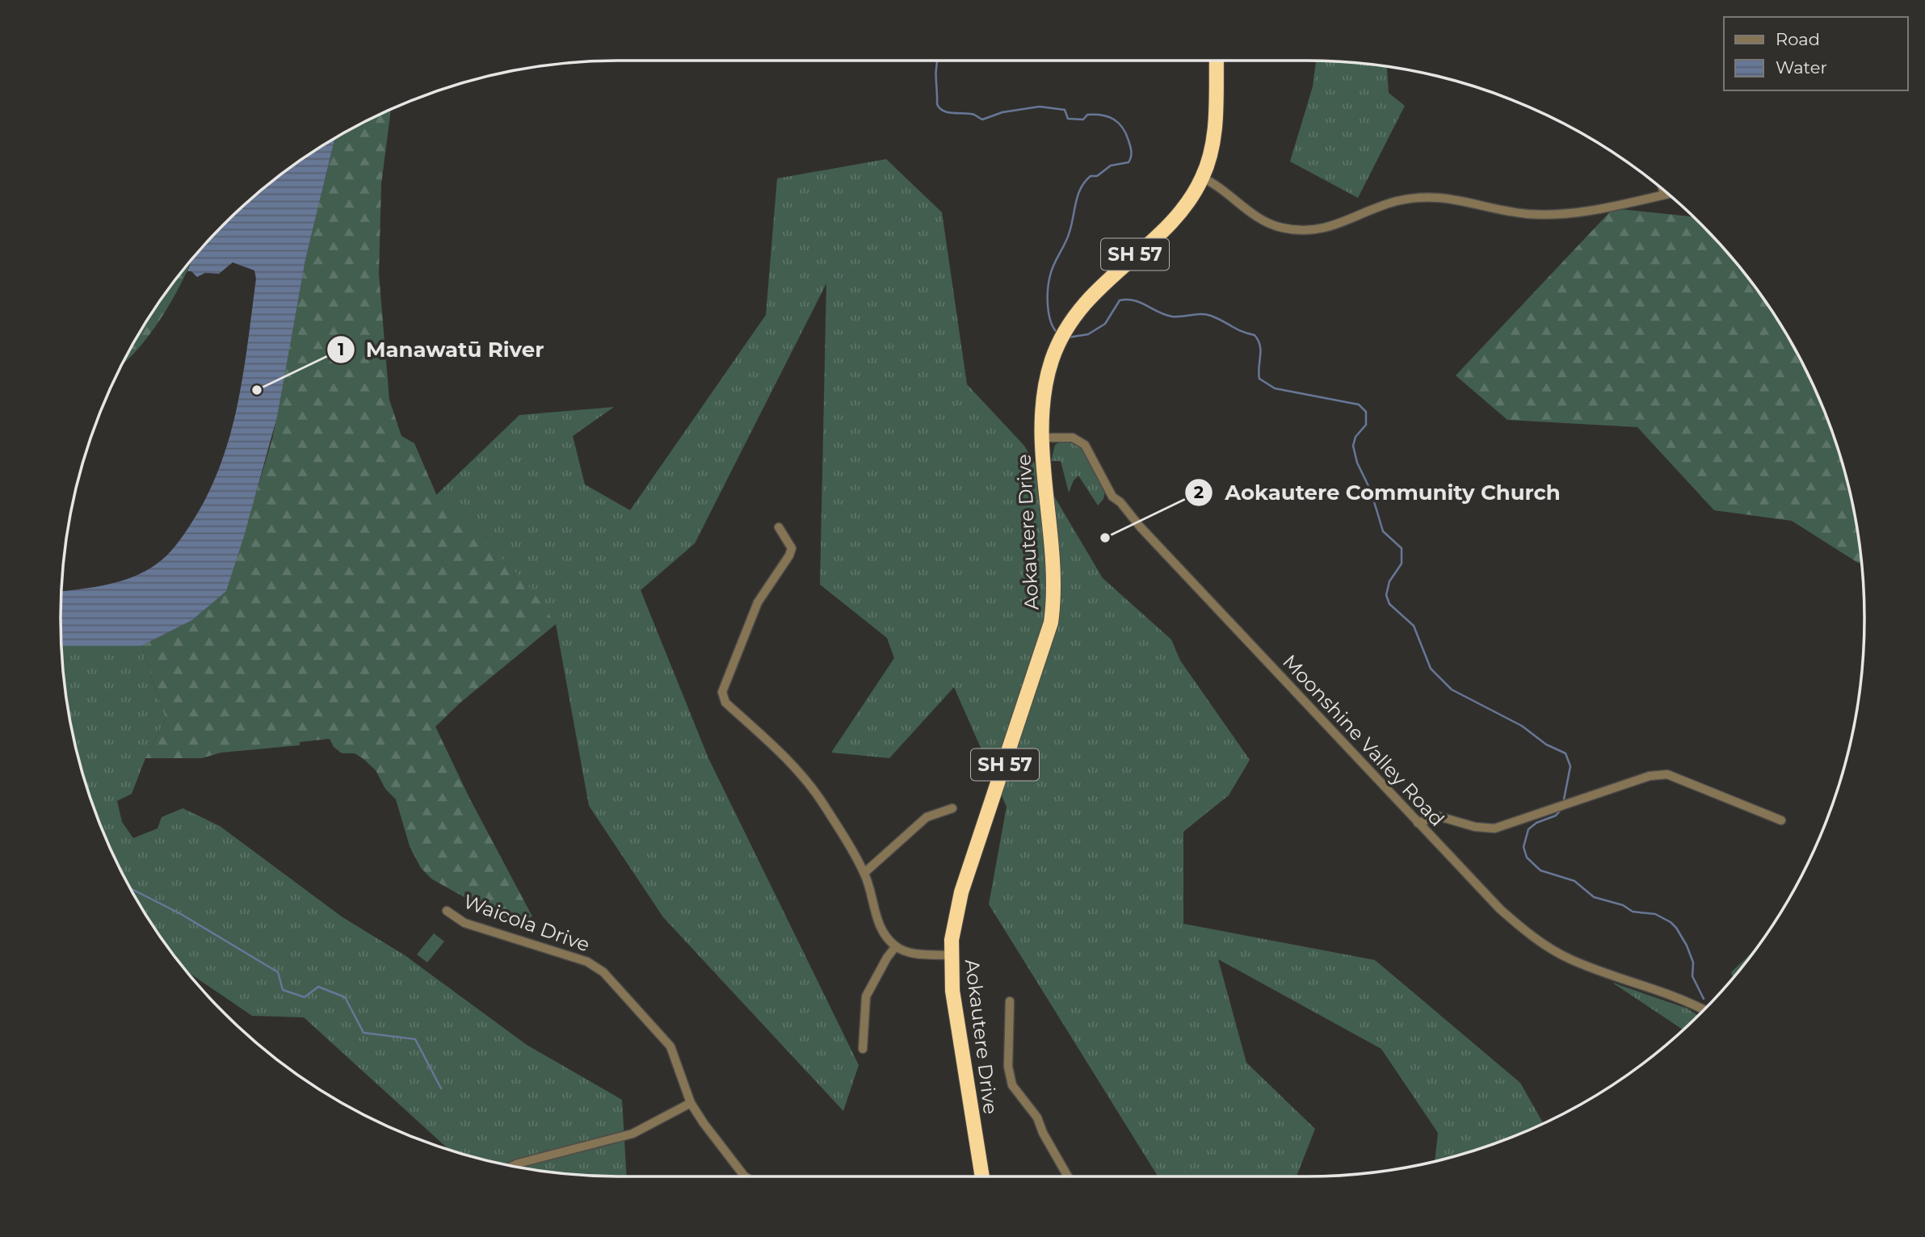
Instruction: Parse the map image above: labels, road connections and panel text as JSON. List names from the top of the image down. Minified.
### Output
{"streets":{"highway":["SH 57","Aokautere Drive"],"street":["Moonshine Valley Road","Waicola Drive"]},"crossings":[["Aokautere Drive","Moonshine Valley Road"]],"places":["Manawatū River","Aokautere Community Church"],"legend":["Road","Water"]}
